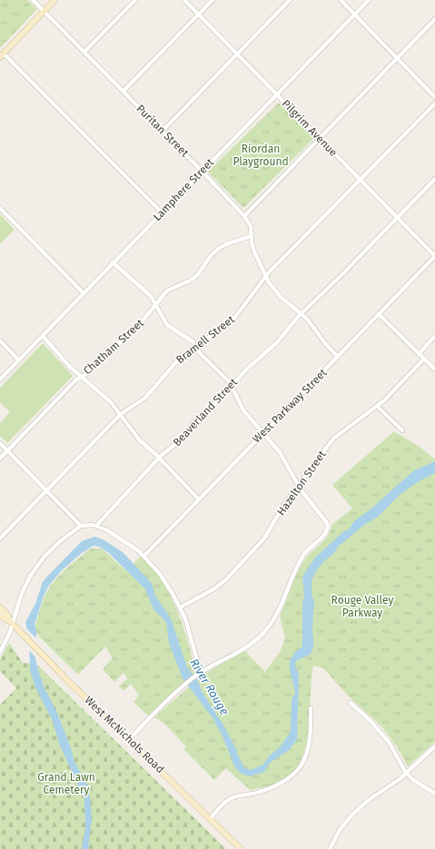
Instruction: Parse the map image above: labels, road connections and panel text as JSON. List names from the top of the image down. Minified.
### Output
{"streets":{"main road":["West McNichols Road"],"street":["Pilgrim Avenue","Puritan Street","Lamphere Street","Bramell Street","Chatham Street","West Parkway Street","Beaverland Street","Hazelton Street"]},"crossings":[["Pilgrim Avenue","Lamphere Street"],["Pilgrim Avenue","Bramell Street"],["Pilgrim Avenue","West Parkway Street"],["Pilgrim Avenue","Beaverland Street"],["Puritan Street","Lamphere Street"],["Puritan Street","Bramell Street"],["Puritan Street","Chatham Street"],["Puritan Street","West Parkway Street"],["Puritan Street","Beaverland Street"]],"water":["River Rouge"],"parks":["Riordan Playground","Rouge Valley Parkway","Grand Lawn Cemetery"]}
